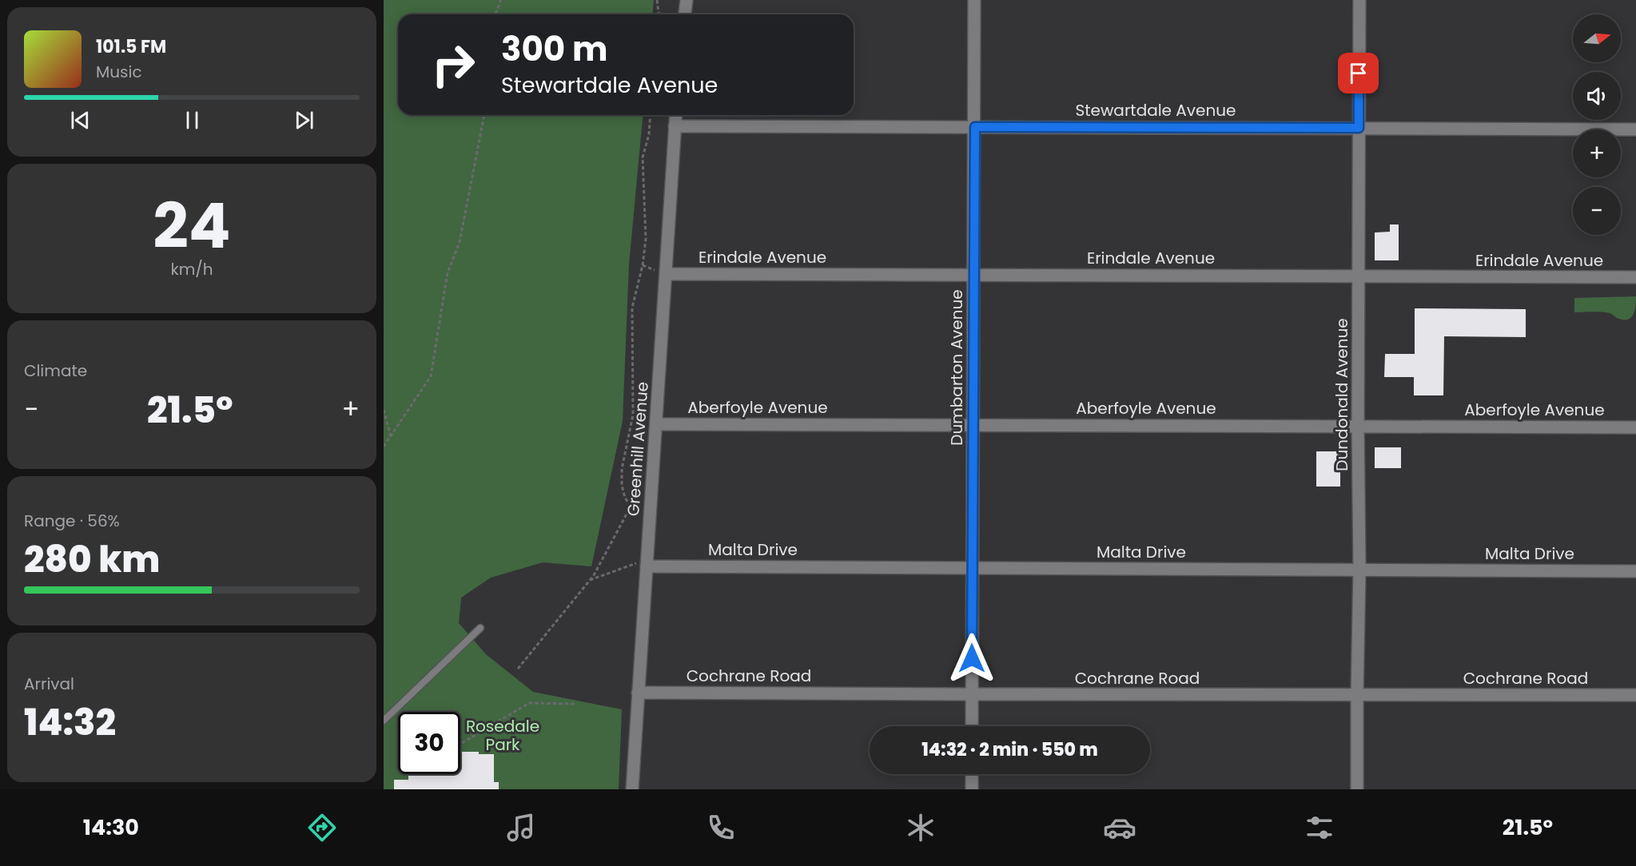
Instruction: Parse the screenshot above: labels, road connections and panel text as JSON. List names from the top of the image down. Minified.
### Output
{"streets":{"street":["Stewartdale Avenue","Erindale Avenue","Dumbarton Avenue","Dundonald Avenue","Aberfoyle Avenue","Greenhill Avenue","Malta Drive","Cochrane Road"]},"crossings":[["Stewartdale Avenue","Dumbarton Avenue"],["Stewartdale Avenue","Dundonald Avenue"],["Stewartdale Avenue","Greenhill Avenue"],["Erindale Avenue","Dumbarton Avenue"],["Erindale Avenue","Dundonald Avenue"],["Erindale Avenue","Greenhill Avenue"],["Dumbarton Avenue","Aberfoyle Avenue"],["Dumbarton Avenue","Malta Drive"],["Dumbarton Avenue","Cochrane Road"],["Dundonald Avenue","Aberfoyle Avenue"],["Dundonald Avenue","Malta Drive"],["Dundonald Avenue","Cochrane Road"],["Aberfoyle Avenue","Greenhill Avenue"],["Greenhill Avenue","Malta Drive"],["Greenhill Avenue","Cochrane Road"]],"parks":["Rosedale Park"],"north":"right","page":{"map_buttons":["+","−"],"turn":["300 m","Stewartdale Avenue"],"song":["101.5 FM","Music"],"tile":[["24","km/h"],"Climate",["Range · 56%","280 km"],["Arrival","14:32"]],"heat":["−","21.5°","+"],"limit":"30","trip":"14:32 · 2 min · 550 m","tabs":["14:30","21.5°"]}}
